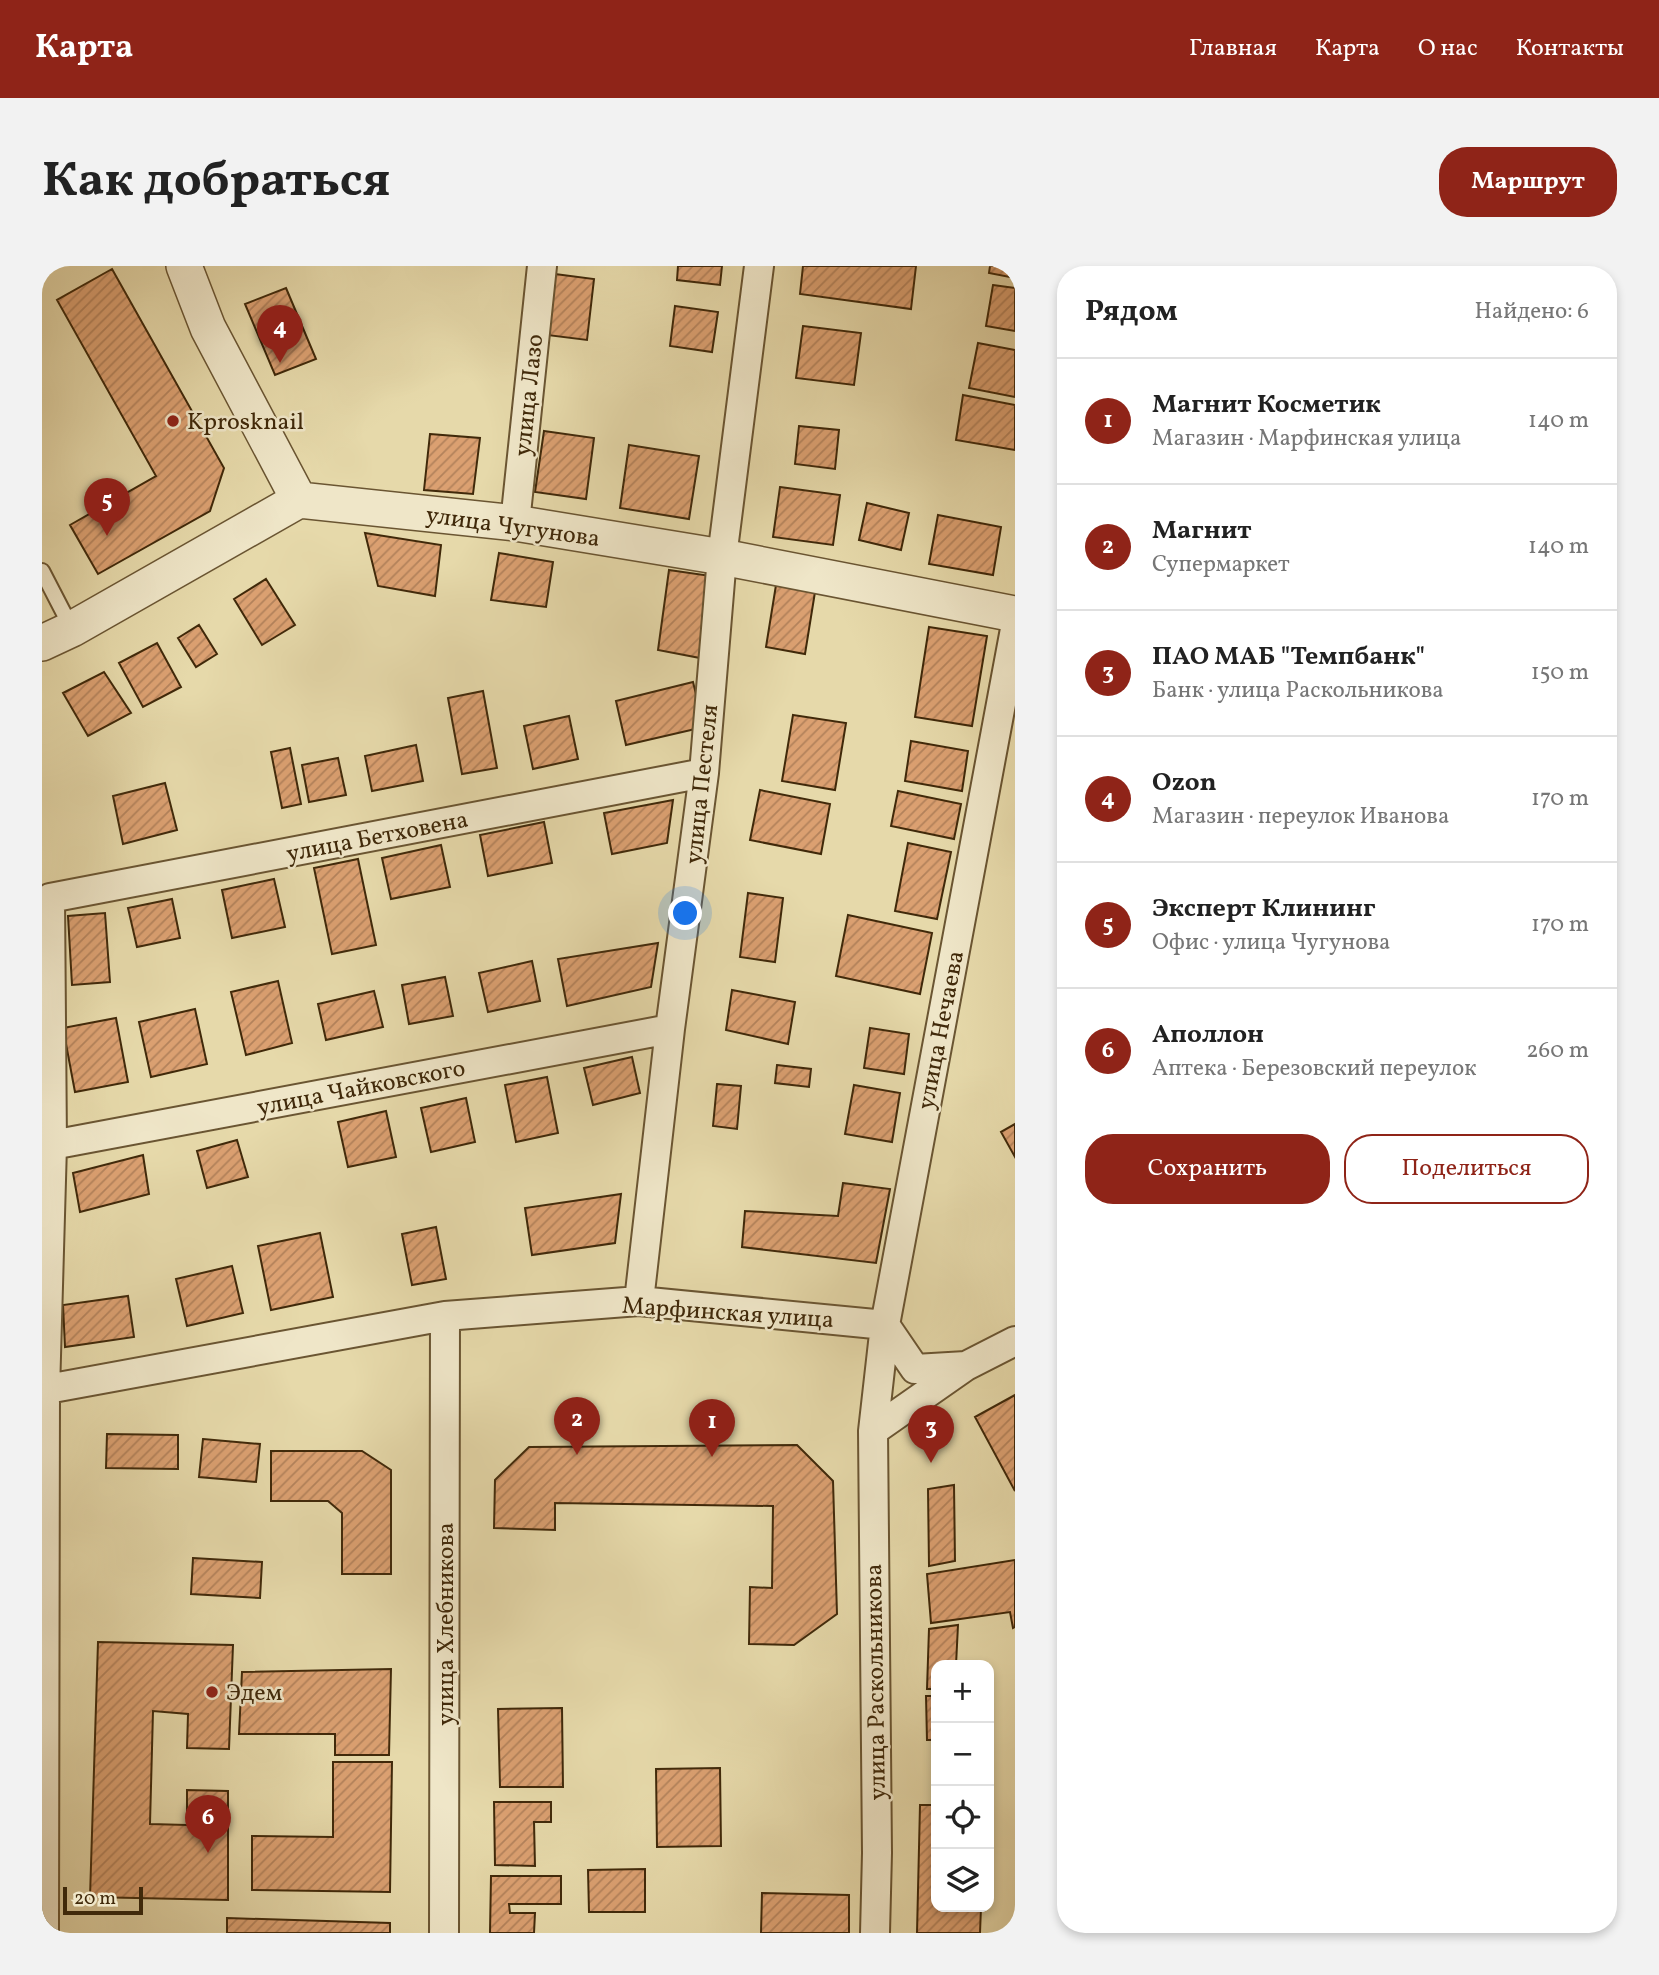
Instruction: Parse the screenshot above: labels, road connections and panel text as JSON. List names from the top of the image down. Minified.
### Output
{"streets":{"street":["улица Лазо","улица Чугунова","улица Пестеля","улица Бетховена","улица Нечаева","улица Чайковского","Марфинская улица","улица Хлебникова","улица Раскольникова"]},"crossings":[["улица Лазо","улица Чугунова"],["улица Чугунова","улица Пестеля"],["улица Пестеля","улица Бетховена"],["улица Пестеля","улица Чайковского"],["улица Пестеля","Марфинская улица"],["улица Бетховена","улица Чайковского"],["улица Нечаева","Марфинская улица"],["улица Нечаева","улица Раскольникова"],["Марфинская улица","улица Хлебникова"]],"places":["Kprosknail","Эдем"],"scale_bar":"20 m","page":{"header":"Карта","nav":["Главная","Карта","О нас","Контакты"],"buttons":["Маршрут",["Сохранить","Поделиться"]],"title":"Как добраться","heading":["Рядом","Найдено: 6"],"pins":["4","5","2","1","3","6"],"list":[{"mark":"1","name":"Магнит Косметик","note":"Магазин · Марфинская улица","value":"140 m"},{"mark":"2","name":"Магнит","note":"Супермаркет","value":"140 m"},{"mark":"3","name":"ПАО МАБ \"Темпбанк\"","note":"Банк · улица Раскольникова","value":"150 m"},{"mark":"4","name":"Ozon","note":"Магазин · переулок Иванова","value":"170 m"},{"mark":"5","name":"Эксперт Клининг","note":"Офис · улица Чугунова","value":"170 m"},{"mark":"6","name":"Аполлон","note":"Аптека · Березовский переулок","value":"260 m"}],"map_buttons":["+","−"],"scale":"20 m"}}
